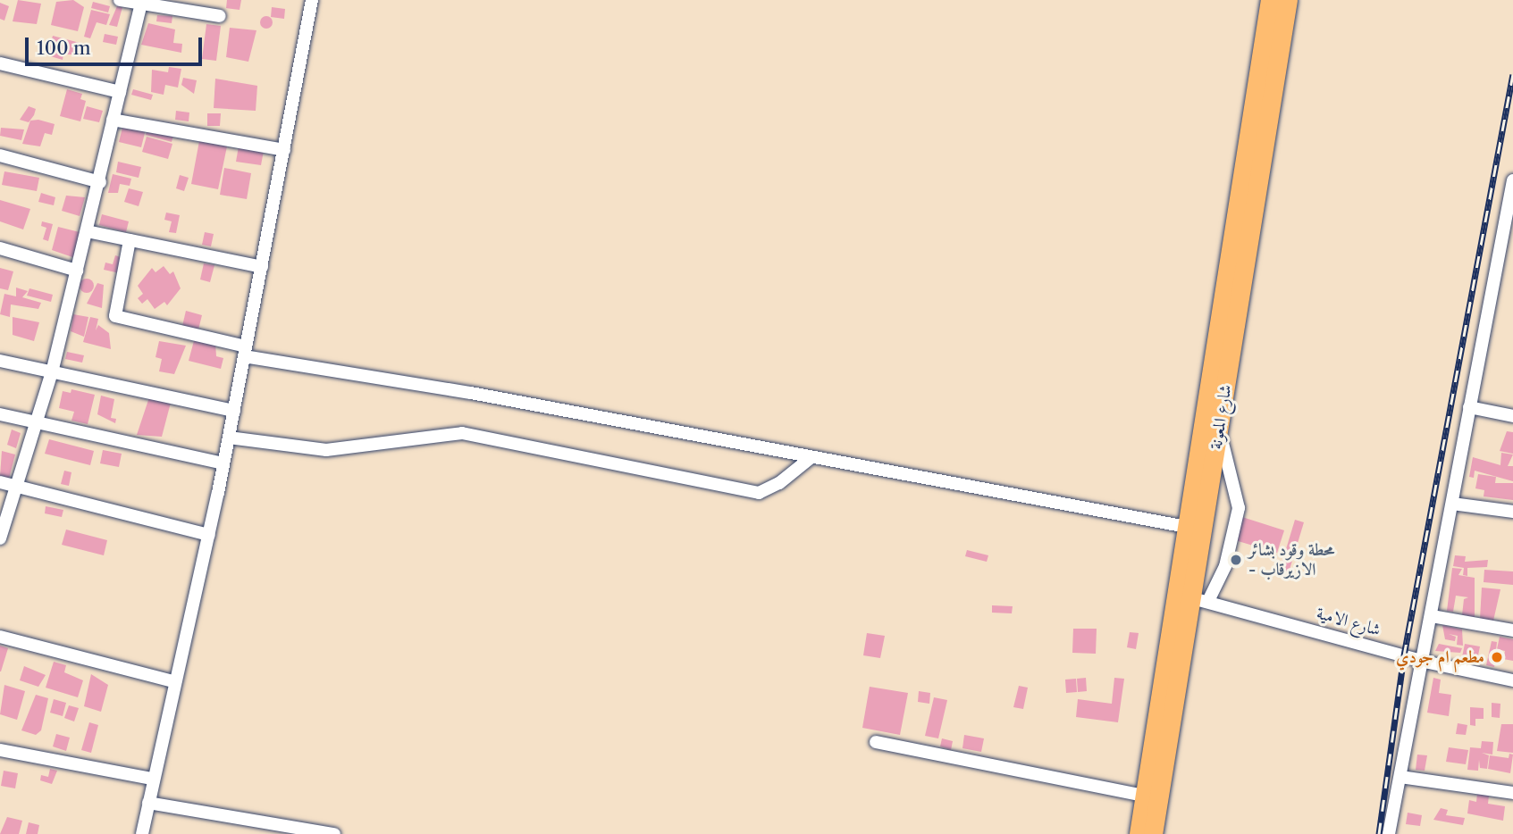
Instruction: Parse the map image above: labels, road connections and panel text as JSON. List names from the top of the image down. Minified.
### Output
{"streets":{"highway":["شارع المعونة"],"street":["شارع الامية"]},"crossings":[["شارع المعونة","شارع الامية"]],"places":["محطة وقود بشائر - الازيرقاب","مطعم ام جودي"],"scale_bar":"100 m"}
